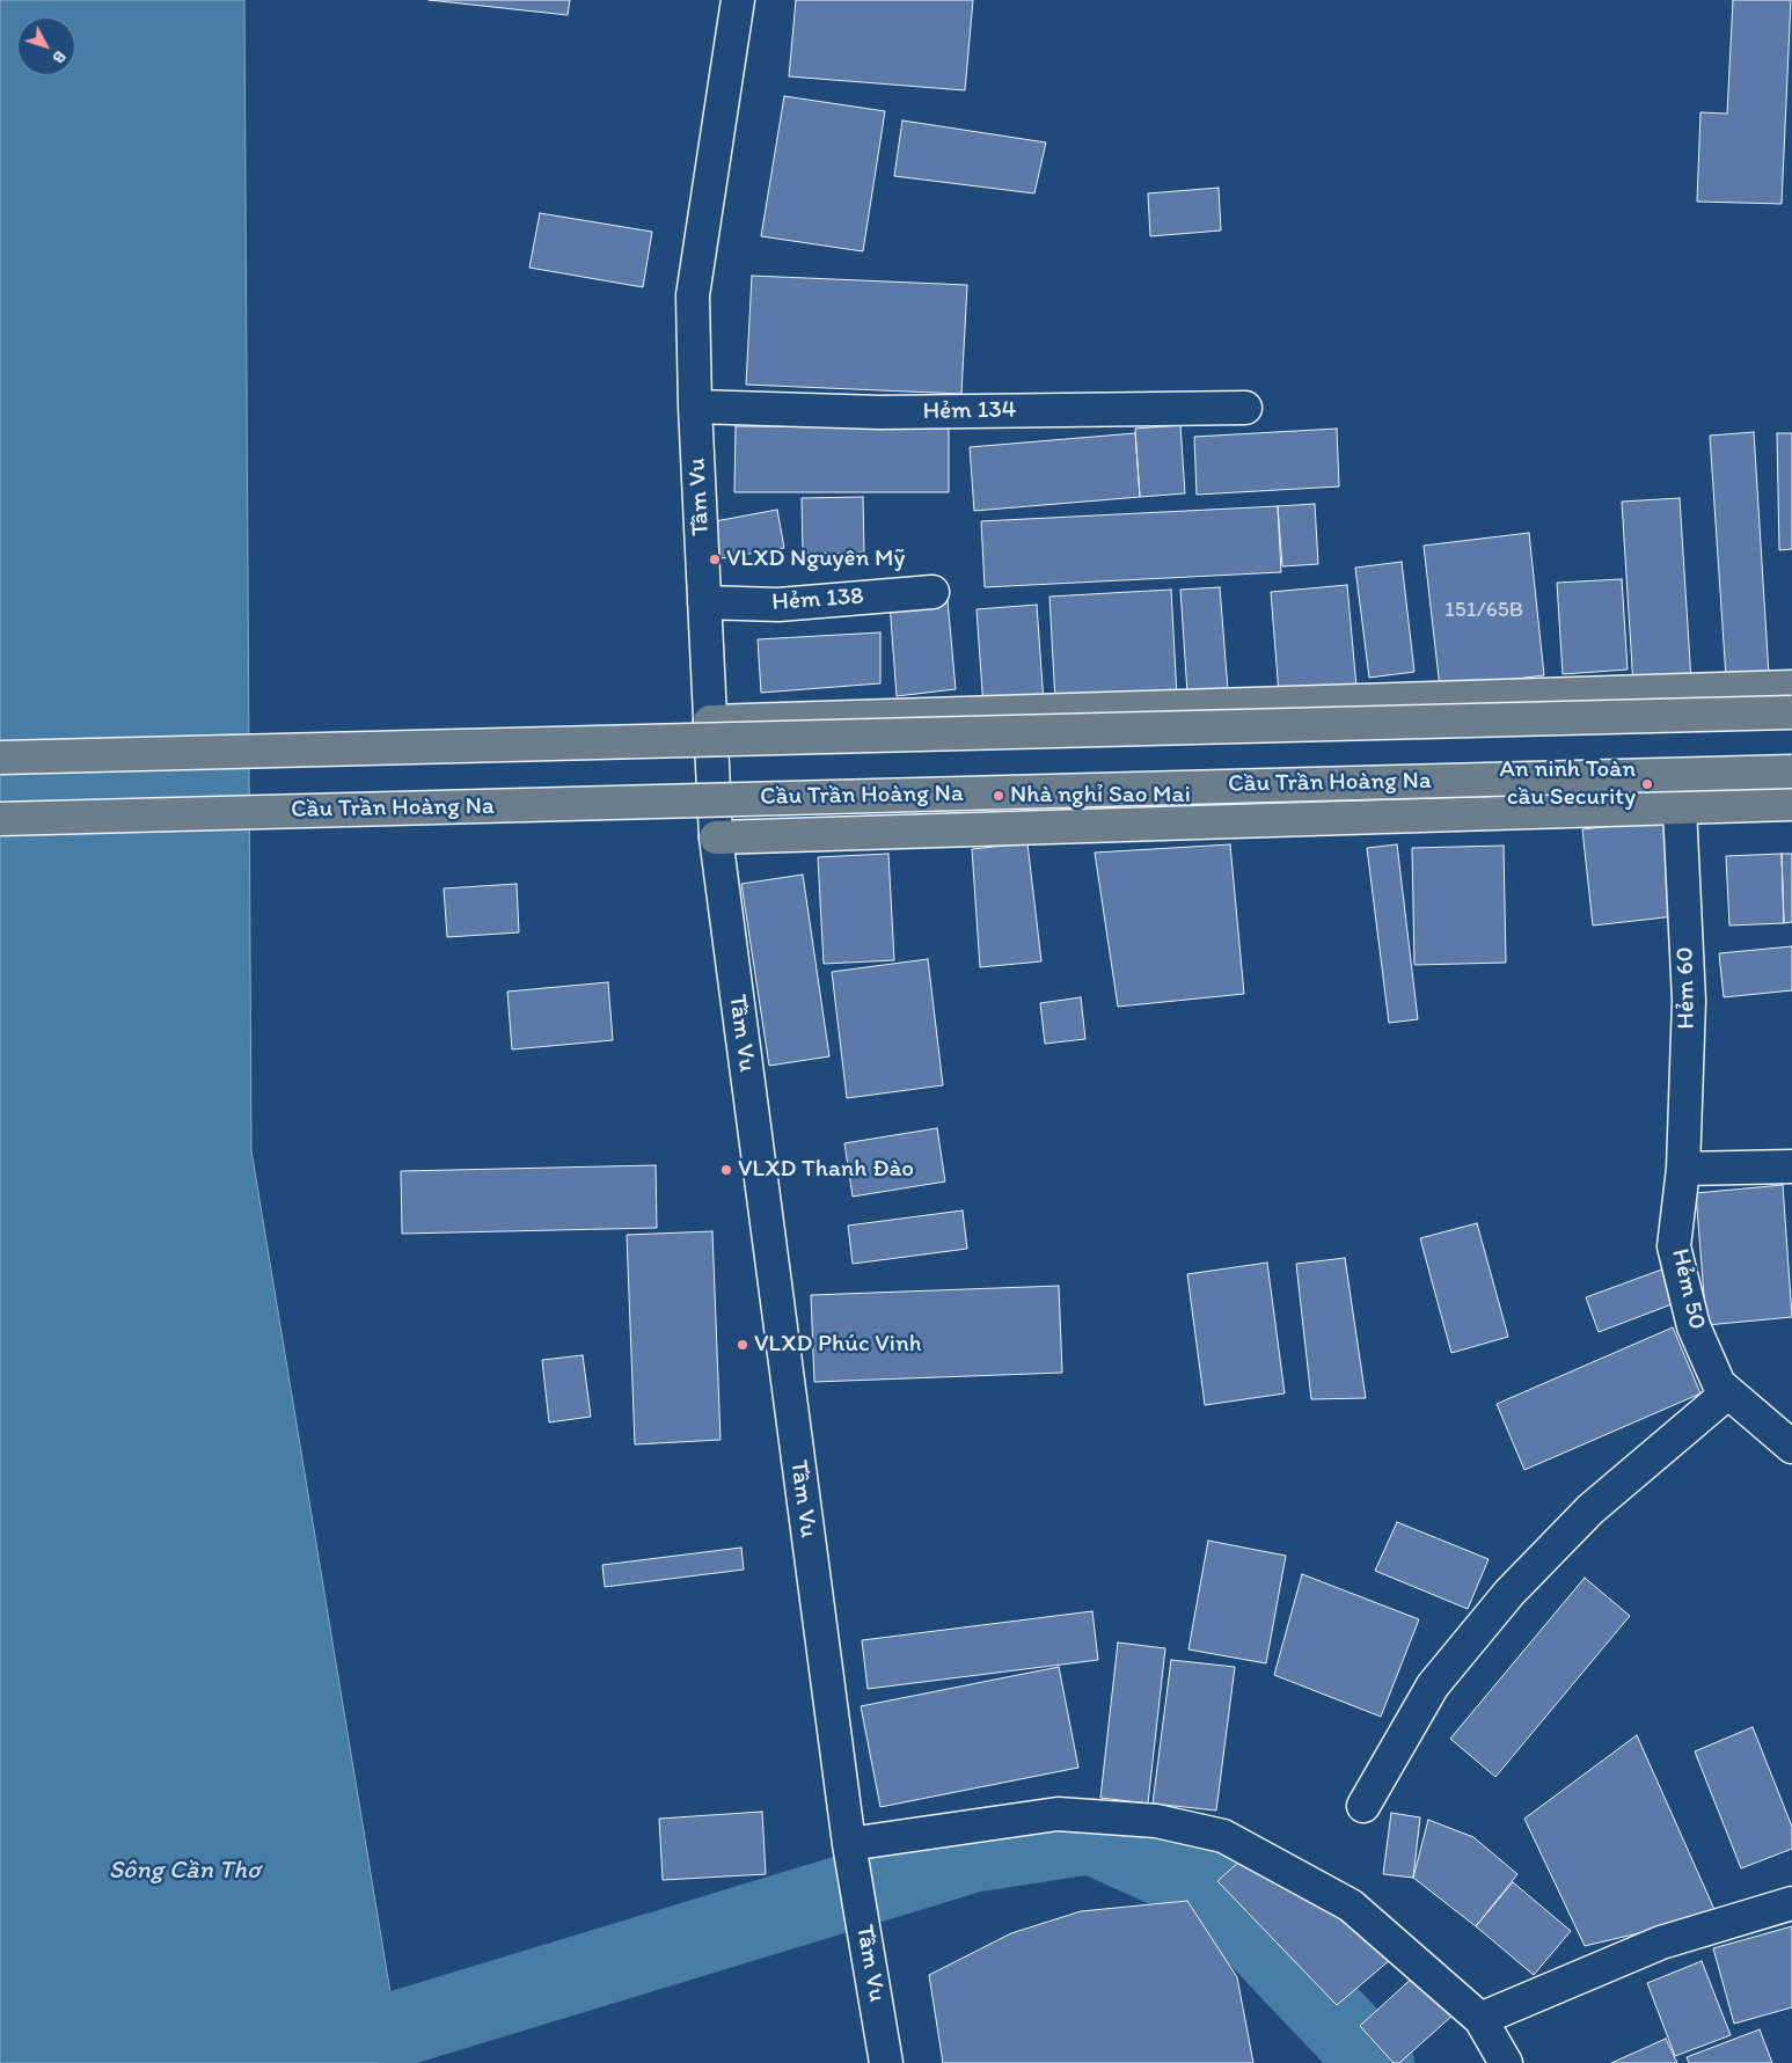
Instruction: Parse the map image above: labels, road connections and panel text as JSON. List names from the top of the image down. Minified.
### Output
{"streets":{"main road":["Cầu Trần Hoàng Na"],"street":["Hẻm 134","Tầm Vu","Hẻm 138","Hẻm 60","Hẻm 50"]},"crossings":[["Hẻm 134","Tầm Vu"],["Tầm Vu","Hẻm 138"],["Hẻm 60","Hẻm 50"]],"water":["Sông Cần Thơ"],"places":["VLXD Nguyên Mỹ","An ninh Toàn cầu Security","Nhà nghỉ Sao Mai","VLXD Thanh Đào","VLXD Phúc Vinh"],"house_numbers":["151/65B"],"north":"bottom right"}
